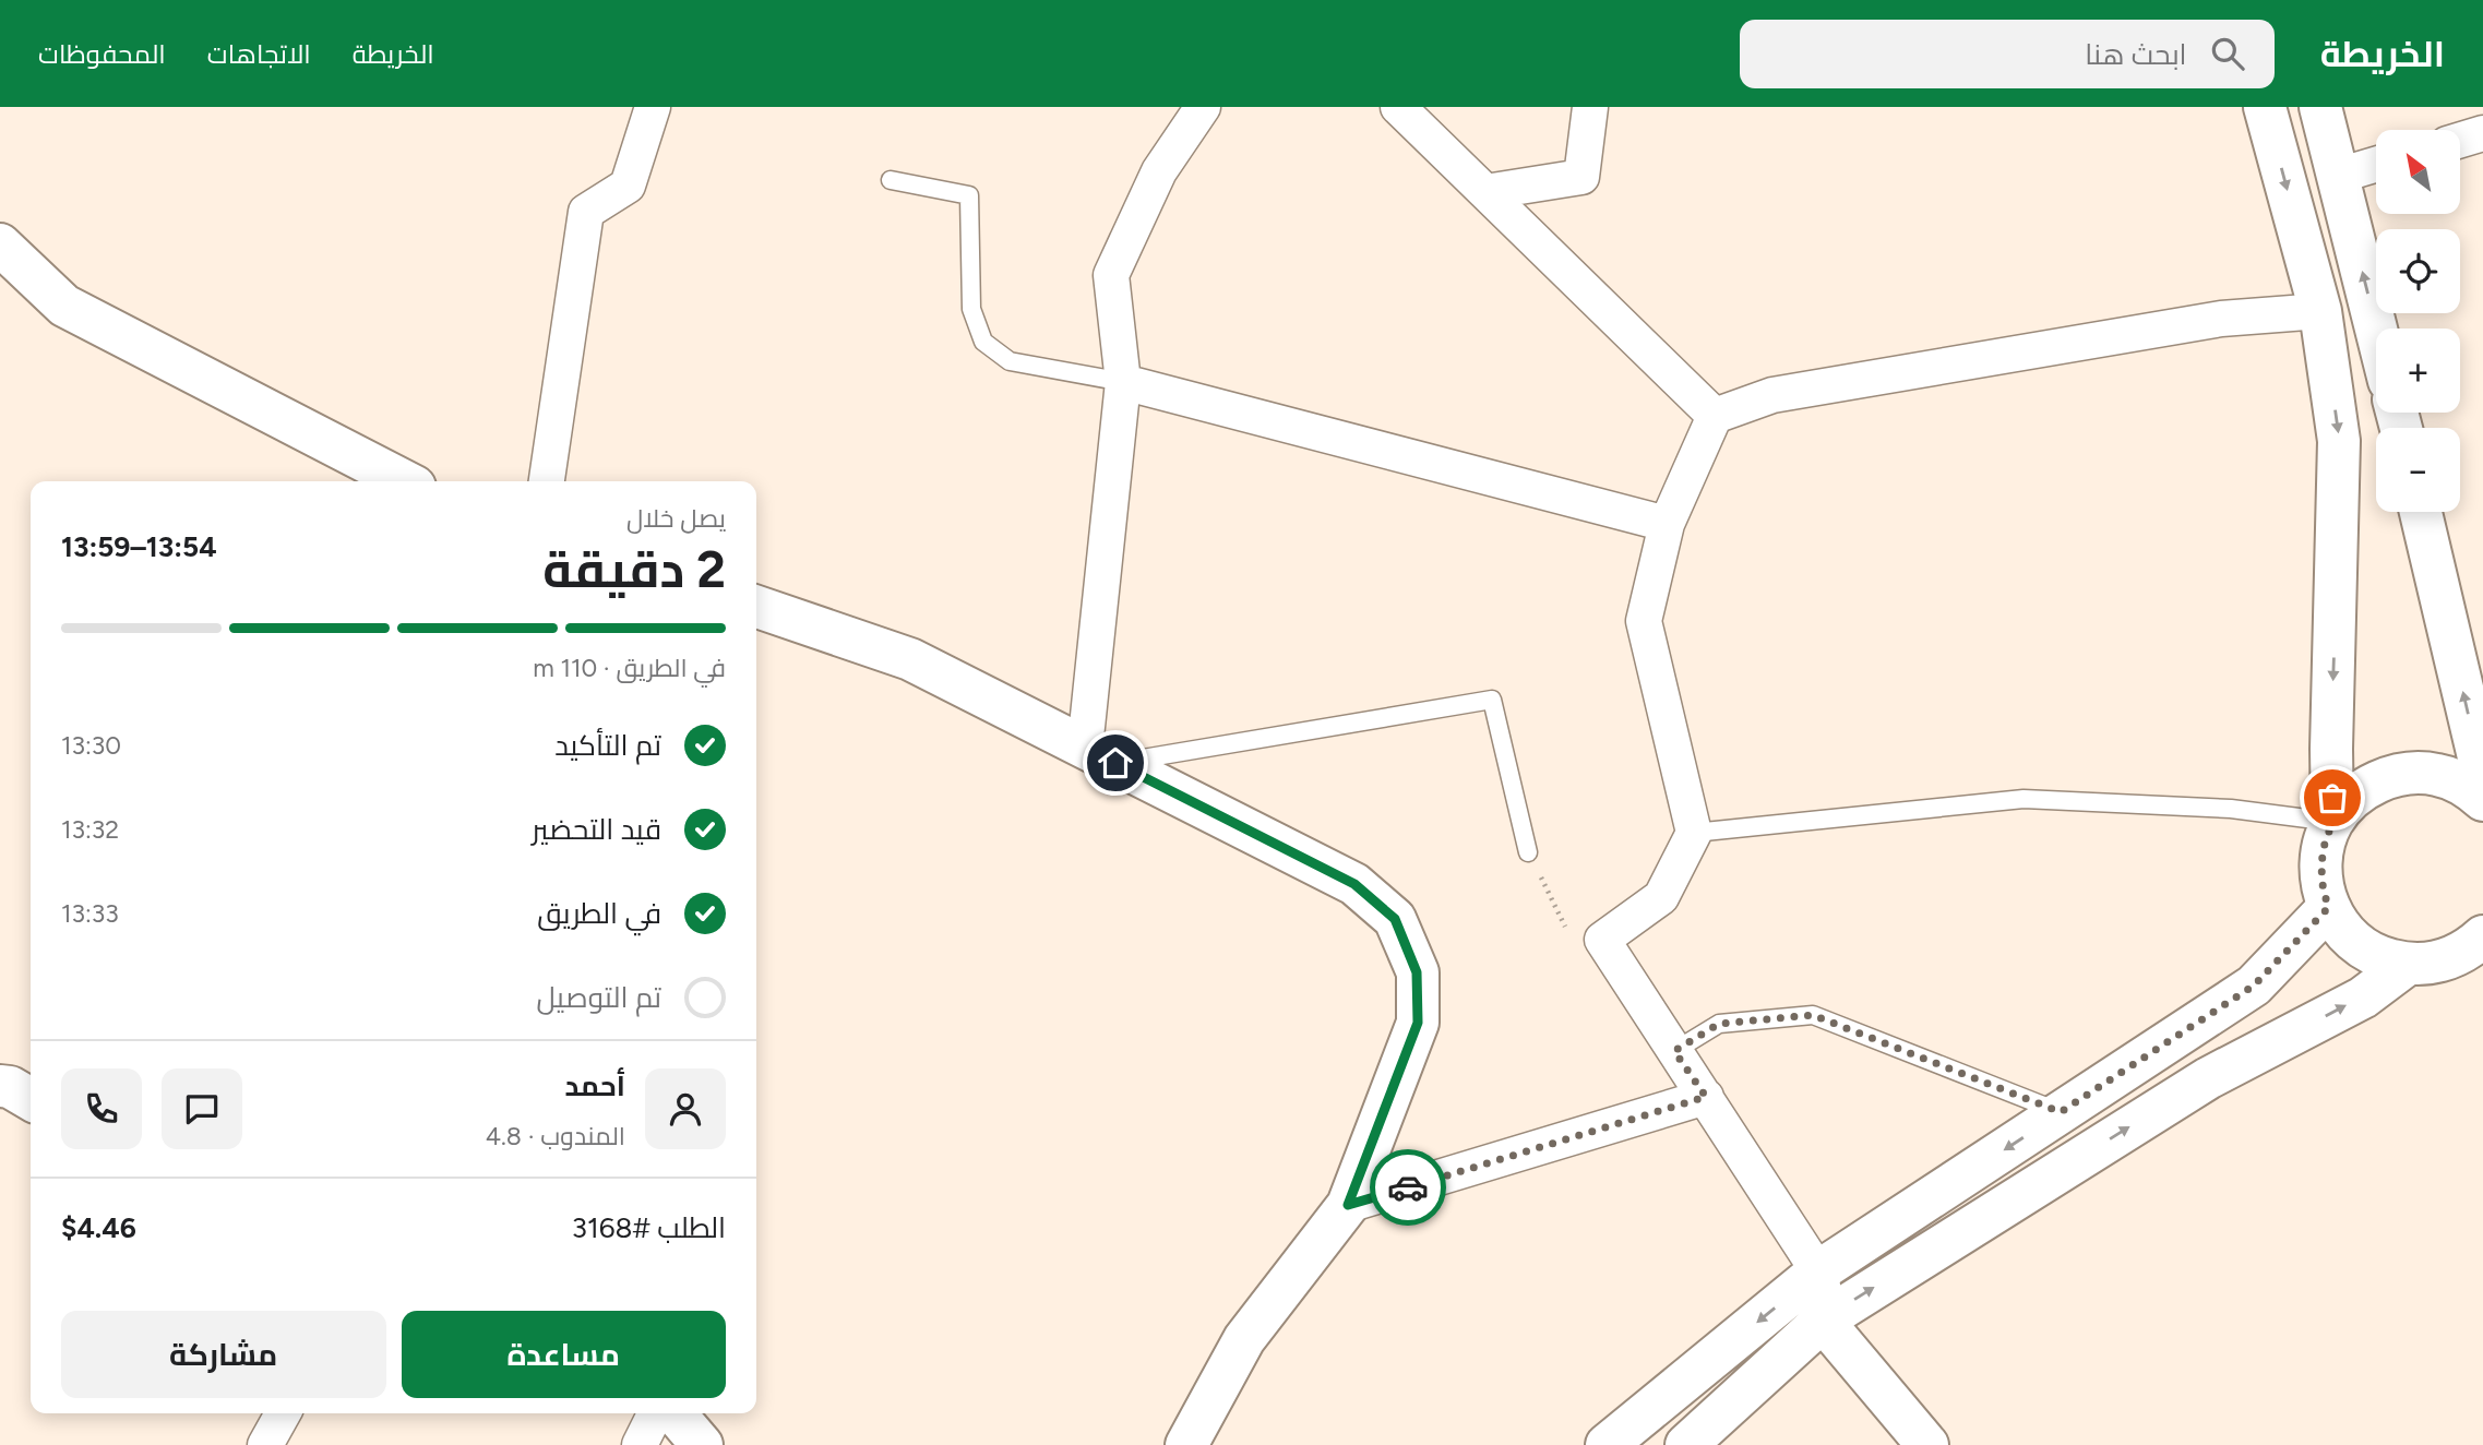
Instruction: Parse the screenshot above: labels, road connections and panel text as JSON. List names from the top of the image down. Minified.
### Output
{"north":"top left","page":{"header":"الخريطة","search":"ابحث هنا","nav":["الخريطة","الاتجاهات","المحفوظات"],"map_buttons":["+","−"],"heading":["2 دقيقة","يصل خلال","13:54–13:59"],"panel":["أحمد","المندوب · 4.8","الطلب #3168","$4.46"],"bar":"في الطريق · 110 m","list":[["تم التأكيد","13:30"],["قيد التحضير","13:32"],["في الطريق","13:33"],"تم التوصيل"],"buttons":["مساعدة","مشاركة"]}}
